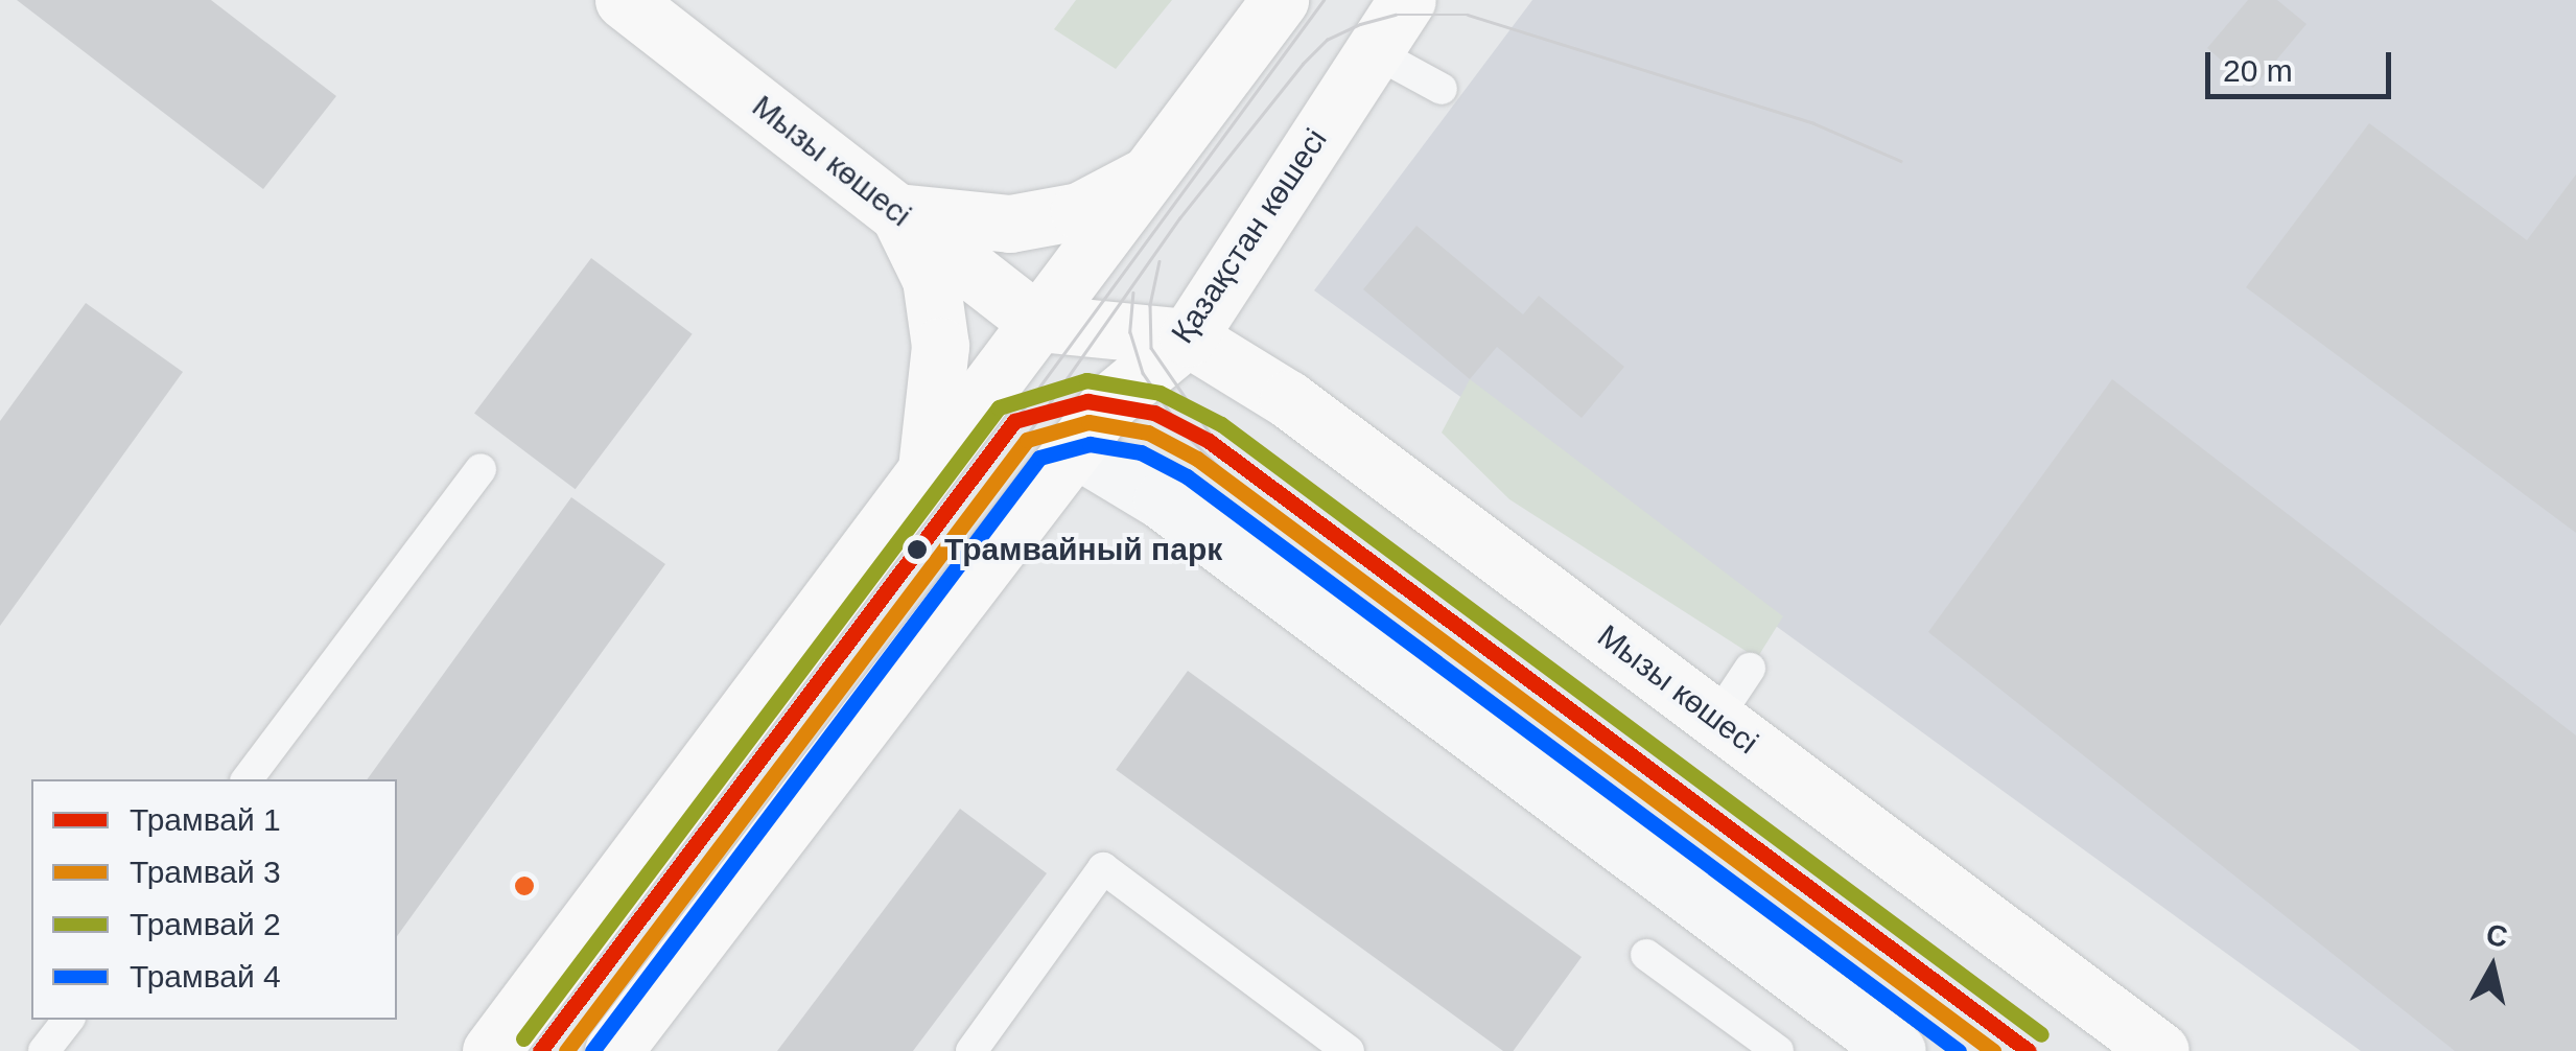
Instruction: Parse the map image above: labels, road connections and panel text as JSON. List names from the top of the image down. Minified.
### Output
{"streets":{"main road":["Мызы көшесі","Қазақстан көшесі"]},"crossings":[["Мызы көшесі","Қазақстан көшесі"]],"places":["Трамвайный парк"],"lines":["tram line 2","tram line 1","tram line 3","tram line 4"],"legend":["Трамвай 1","Трамвай 3","Трамвай 2","Трамвай 4"],"scale_bar":"20 m","north":"top"}
